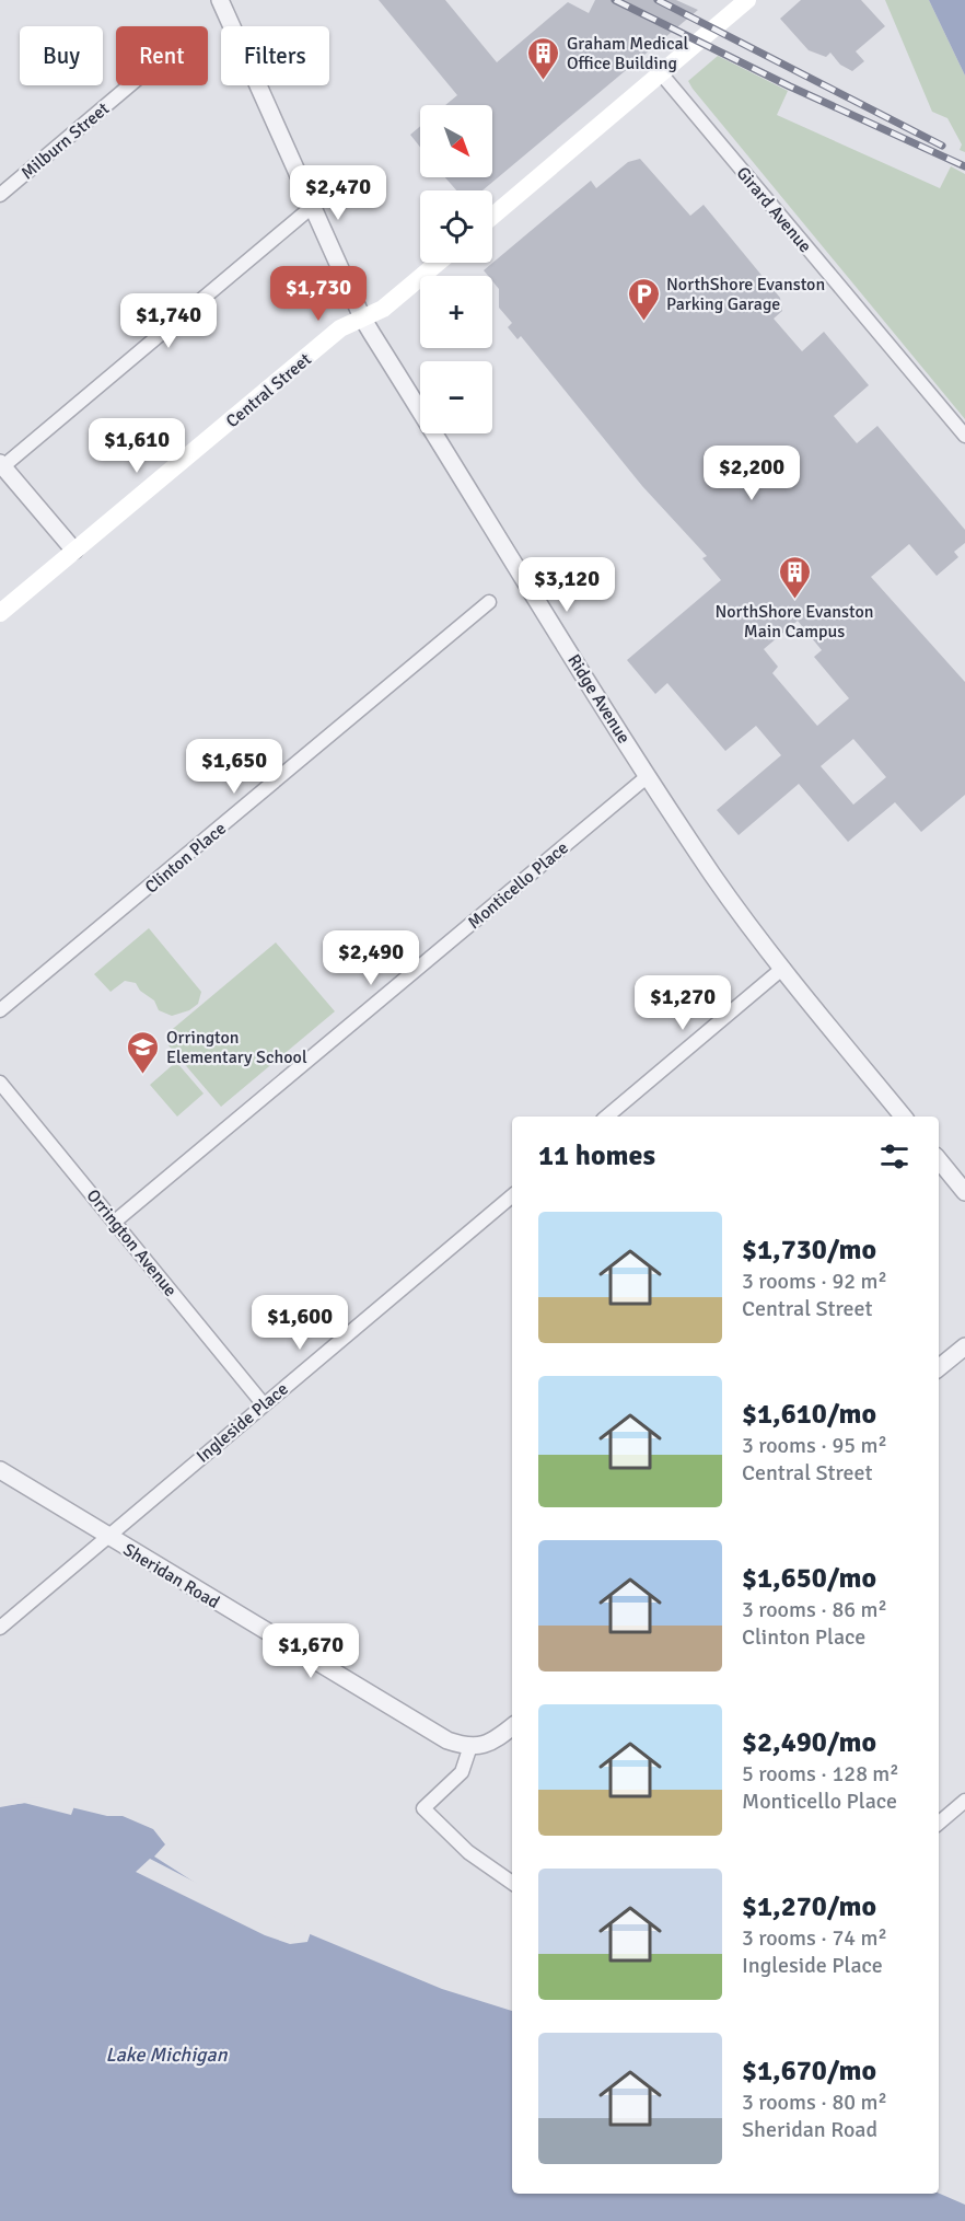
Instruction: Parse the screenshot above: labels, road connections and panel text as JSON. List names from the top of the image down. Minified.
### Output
{"streets":{"main road":["Central Street"],"street":["Milburn Street","Girard Avenue","Ridge Avenue","Clinton Place","Monticello Place","Orrington Avenue","Ingleside Place","Sheridan Road"]},"crossings":[["Central Street","Ridge Avenue"],["Ridge Avenue","Monticello Place"],["Monticello Place","Orrington Avenue"],["Orrington Avenue","Ingleside Place"],["Ingleside Place","Sheridan Road"]],"water":["Lake Michigan"],"places":{"building":["Graham Medical Office Building","NorthShore Evanston Main Campus"],"parking":["NorthShore Evanston Parking Garage"],"school or university":["Orrington Elementary School"]},"north":"bottom right","page":{"chip":["Buy","Rent","Filters"],"map_buttons":["+","−"],"price":["$2,470","$1,730","$1,740","$1,610","$2,200","$3,120","$1,650","$2,490","$1,270","$1,600","$1,670"],"heading":"11 homes","list":[{"name":"$1,730/mo","note":"3 rooms · 92 m² · Central Street"},{"name":"$1,610/mo","note":"3 rooms · 95 m² · Central Street"},{"name":"$1,650/mo","note":"3 rooms · 86 m² · Clinton Place"},{"name":"$2,490/mo","note":"5 rooms · 128 m² · Monticello Place"},{"name":"$1,270/mo","note":"3 rooms · 74 m² · Ingleside Place"},{"name":"$1,670/mo","note":"3 rooms · 80 m² · Sheridan Road"}]}}
